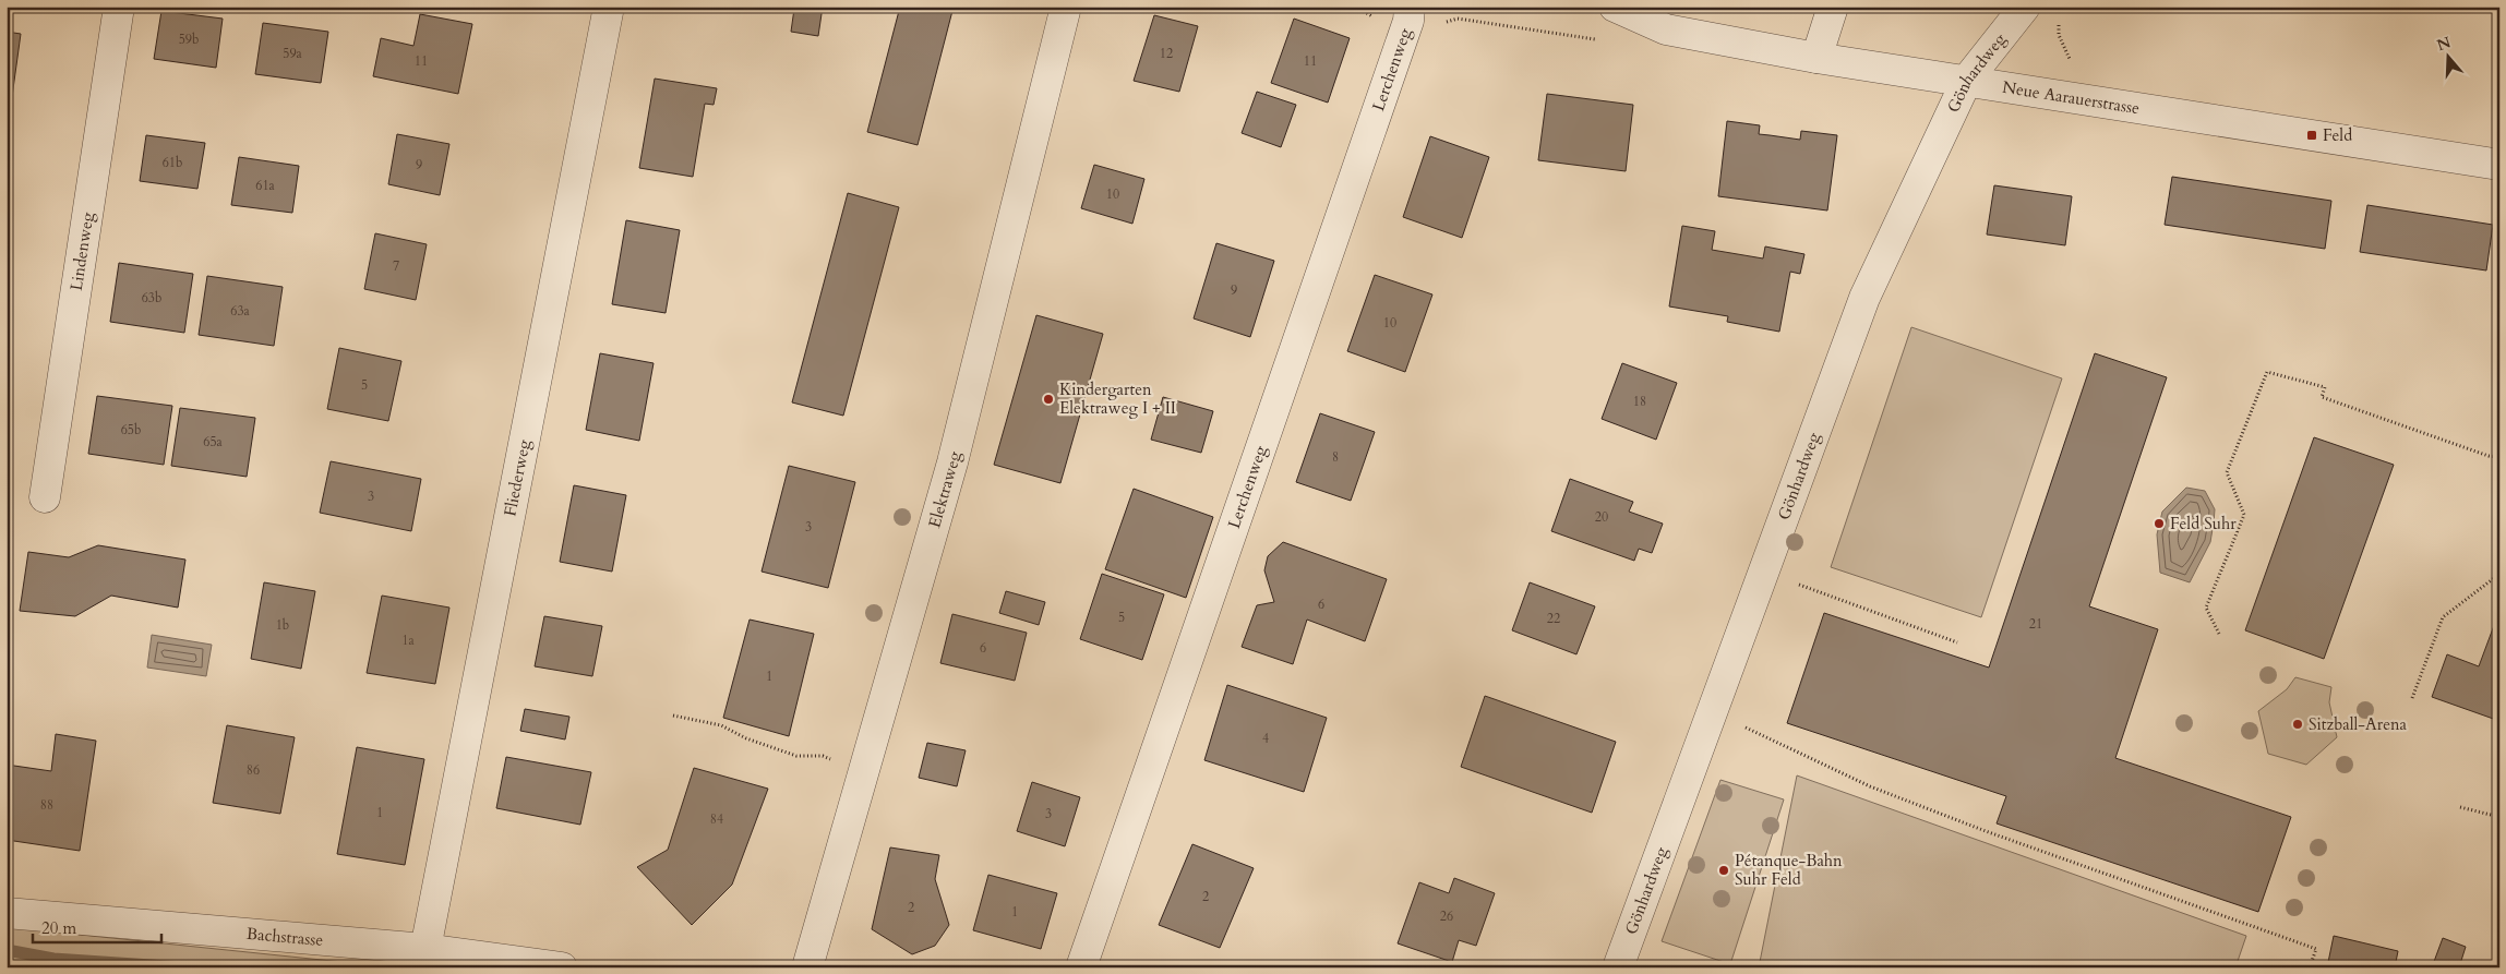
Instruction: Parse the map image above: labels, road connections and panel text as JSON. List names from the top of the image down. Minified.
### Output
{"streets":{"street":["Lerchenweg","Gönhardweg","Neue Aarauerstrasse","Lindenweg","Fliederweg","Elektraweg","Bachstrasse"]},"crossings":[["Gönhardweg","Neue Aarauerstrasse"],["Fliederweg","Bachstrasse"]],"places":{"transit":["Feld"],"other":["Kindergarten Elektraweg I + II","Feld Suhr","Sitzball-Arena","Pétanque-Bahn Suhr Feld"]},"house_numbers":["59b","59a","12","11","11","61b","9","61a","10","7","9","63b","63a","10","5","18","65b","65a","8","3","20","3","6","5","22","21","1b","1a","6","1","4","86","88","1","3","84","2","2","1","26"],"scale_bar":"20 m","north":"top"}
